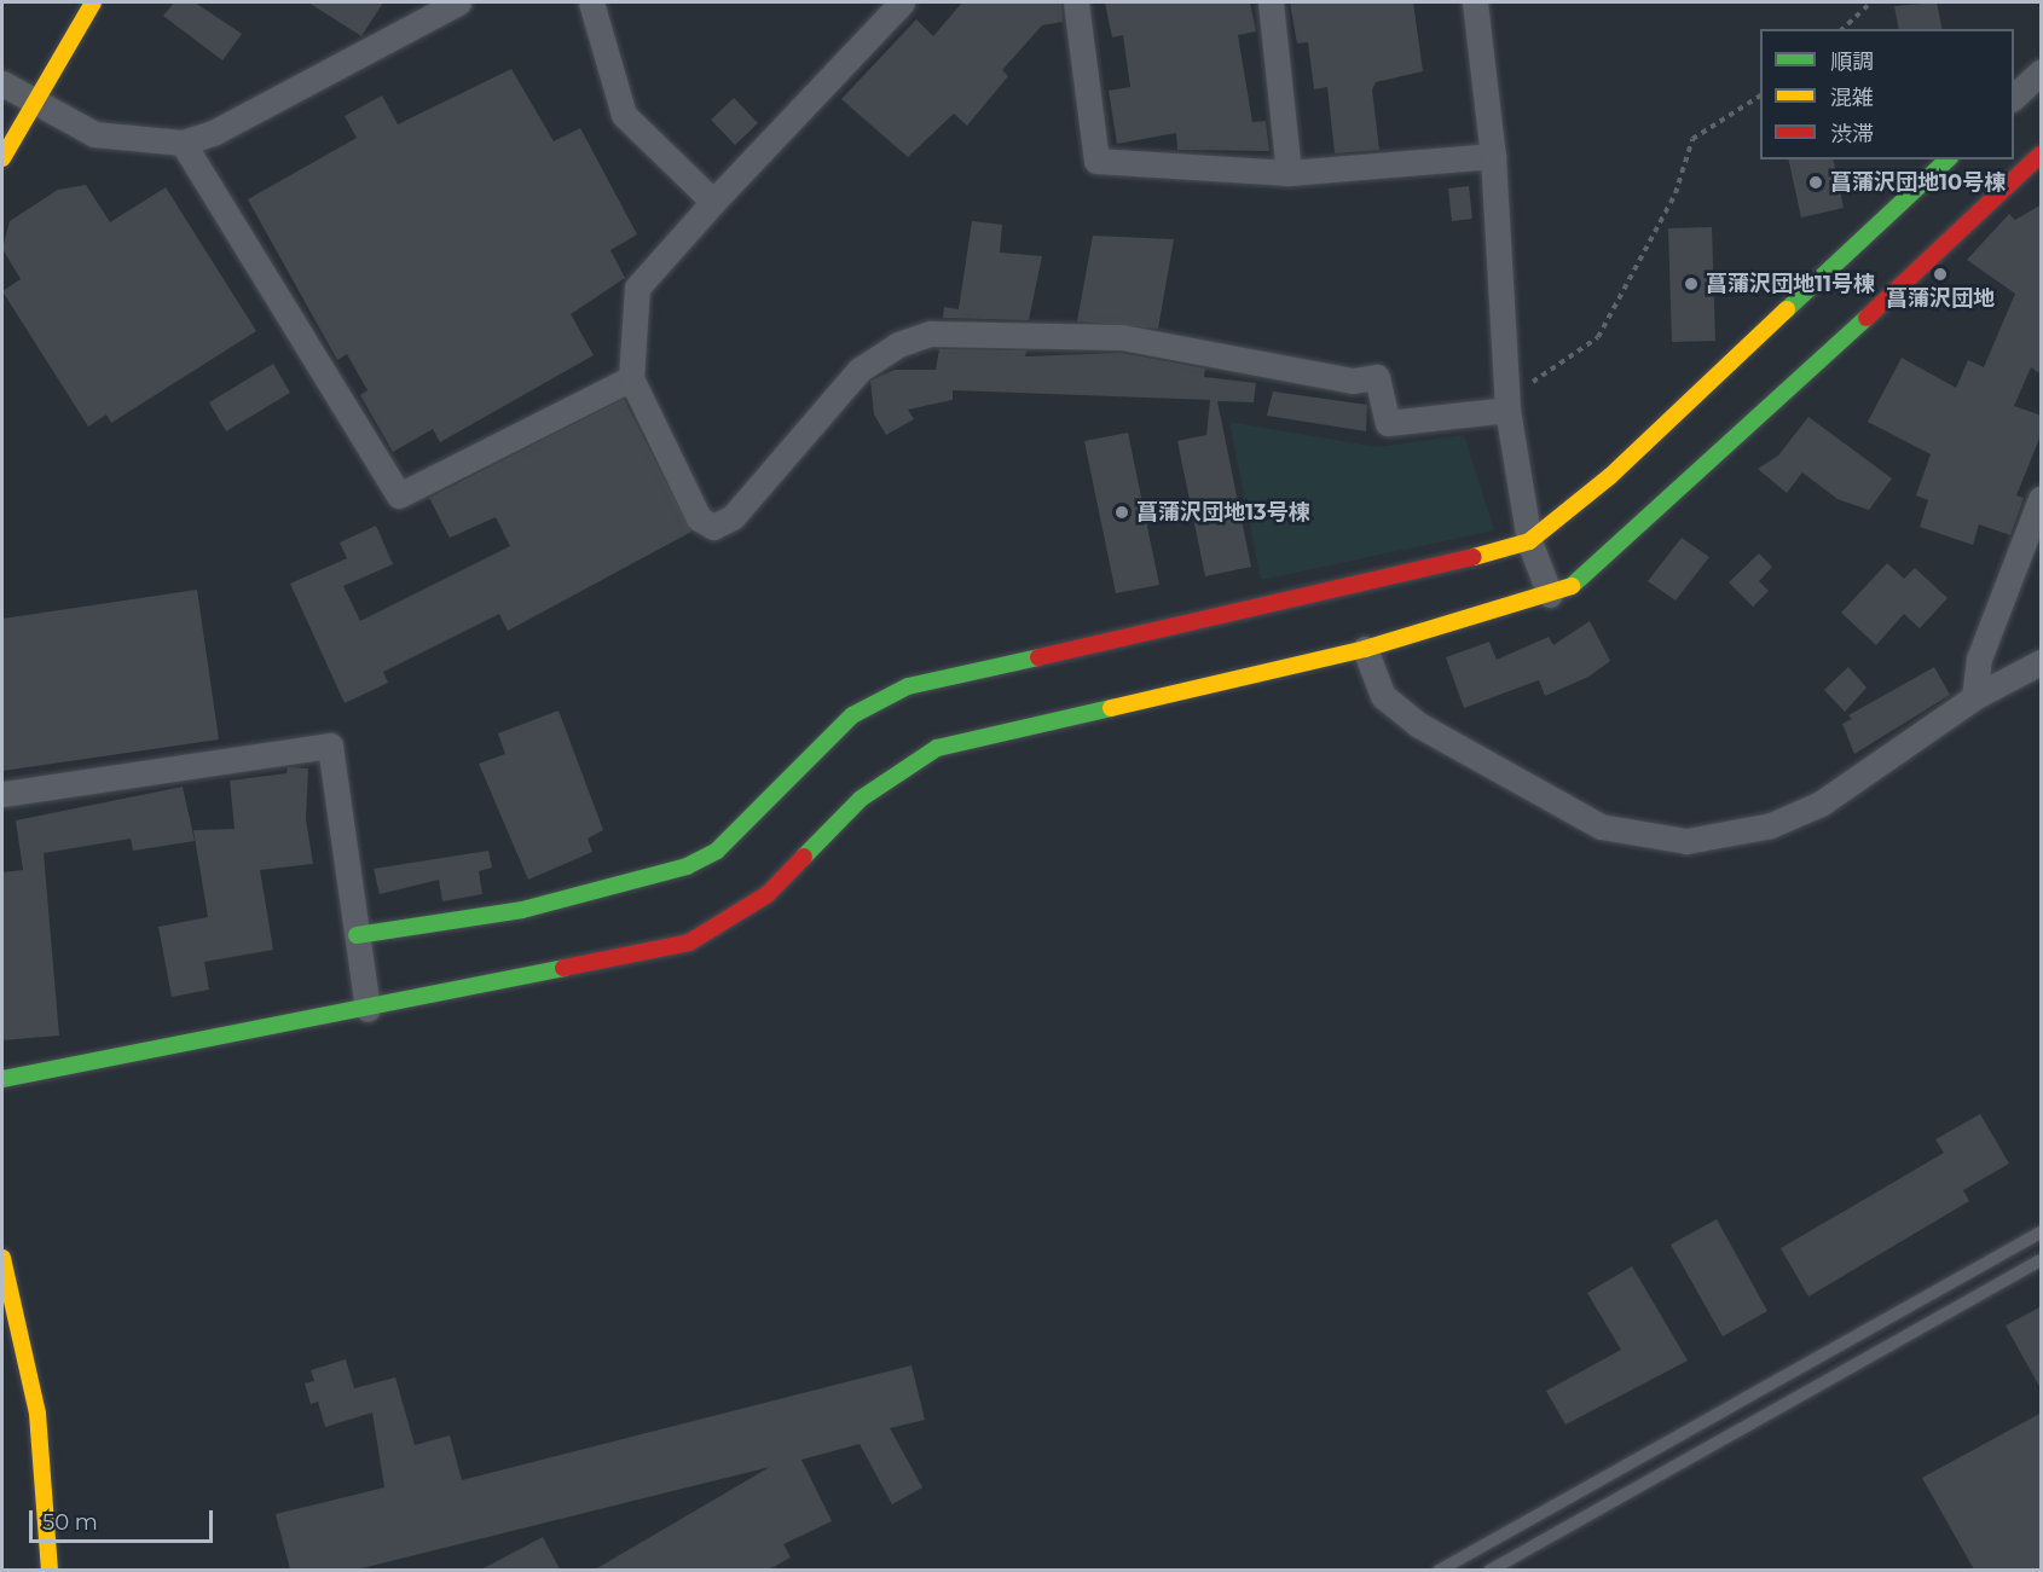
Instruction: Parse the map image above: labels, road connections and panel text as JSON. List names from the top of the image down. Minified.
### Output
{"places":["菖蒲沢団地10号棟","菖蒲沢団地","菖蒲沢団地11号棟","菖蒲沢団地13号棟"],"legend":["順調","混雑","渋滞"],"scale_bar":"50 m"}
